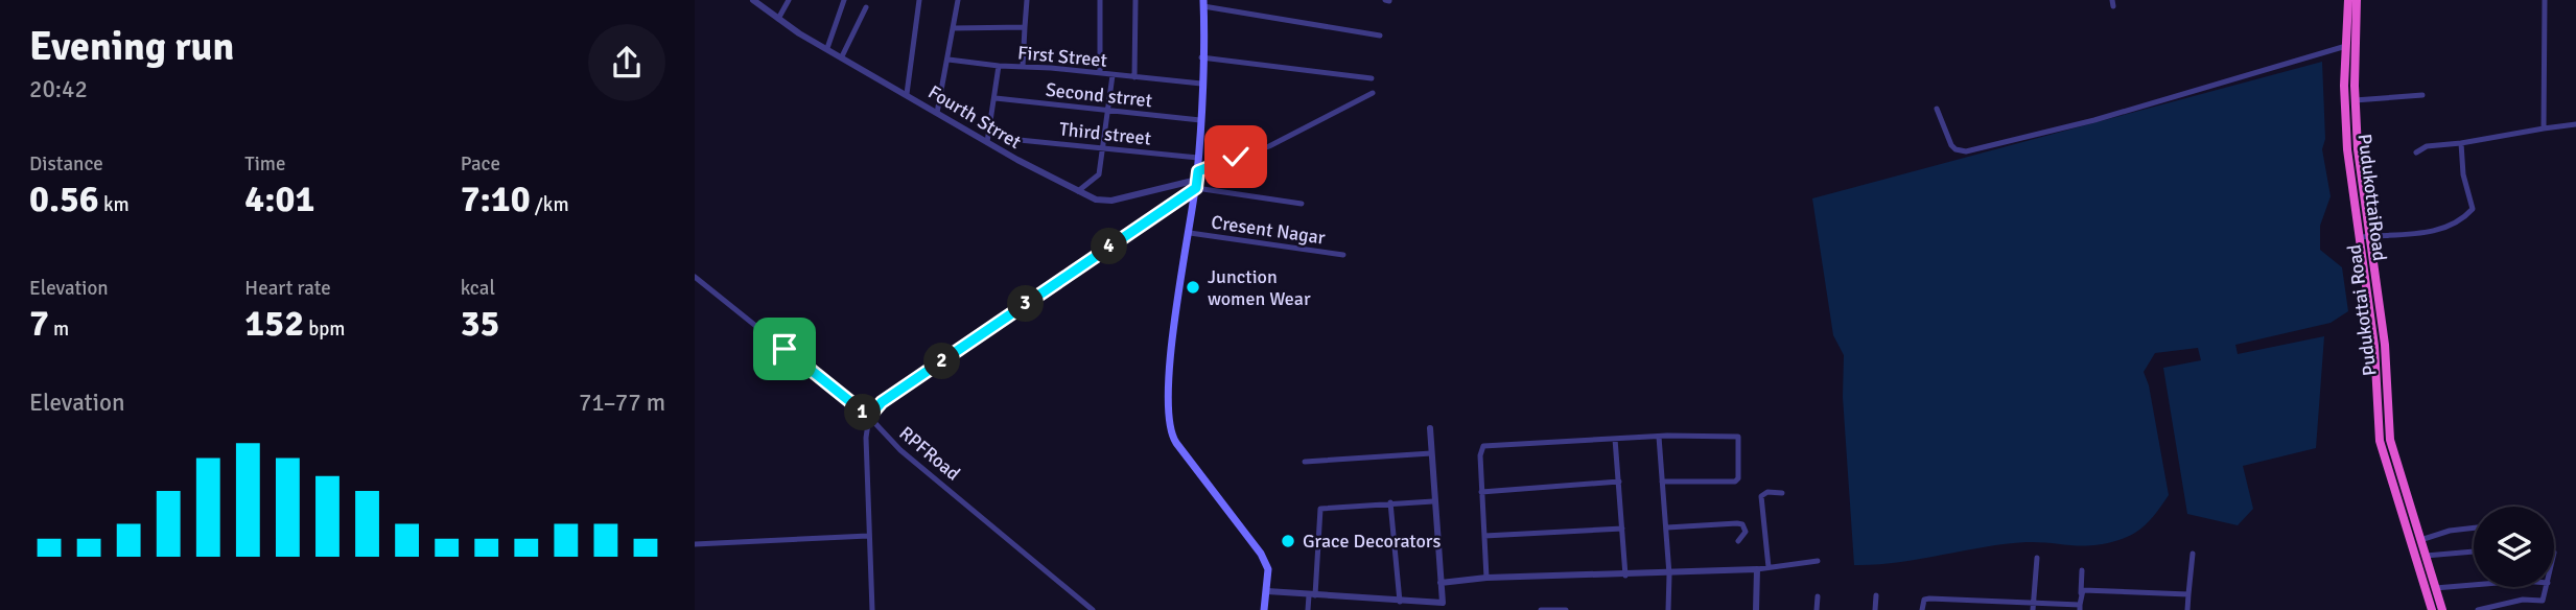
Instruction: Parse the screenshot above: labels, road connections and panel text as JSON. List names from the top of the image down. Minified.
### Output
{"streets":{"highway":["PudukottaiRoad","Pudukottai Road"],"street":["First Street","Second strret","Fourth Strret","Third street","Cresent Nagar","RPFRoad"]},"crossings":[["First Street","Second strret"],["First Street","Fourth Strret"],["PudukottaiRoad","Pudukottai Road"]],"places":["Junction women Wear","Grace Decorators"],"page":{"heading":["Evening run","20:42"],"stats":[["Distance","0.56 km"],["Time","4:01"],["Pace","7:10 /km"],["Elevation","7 m"],["Heart rate","152 bpm"],["kcal","35"]],"pins":["4","3","2","1"],"chart":["Elevation","71–77 m"]}}
